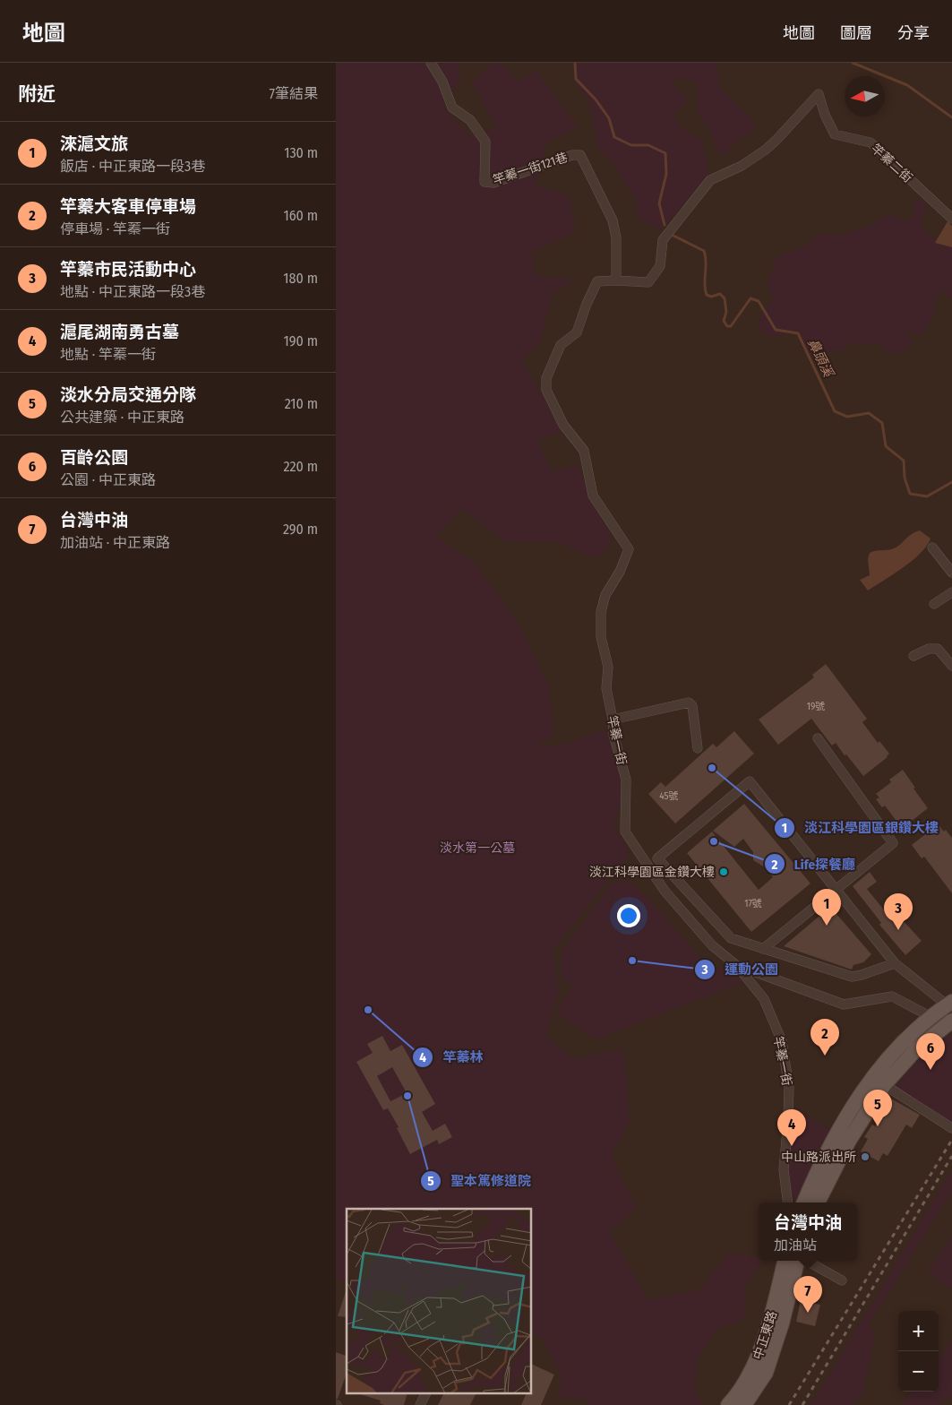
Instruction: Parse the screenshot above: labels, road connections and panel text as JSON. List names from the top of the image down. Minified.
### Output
{"streets":{"main road":["中正東路"],"street":["竿蓁二街","竿蓁一街121巷","竿蓁一街"]},"crossings":[["竿蓁二街","竿蓁一街121巷"],["竿蓁二街","竿蓁一街"],["竿蓁一街121巷","竿蓁一街"]],"water":["鼻頭溪"],"parks":["淡水第一公墓"],"places":["淡江科學園區銀鑽大樓","Life探餐廳","淡江科學園區金鑽大樓","運動公園","竿蓁林","聖本篤修道院","中山路派出所"],"house_numbers":["19號","45號","17號"],"north":"left","page":{"header":"地圖","nav":["地圖","圖層","分享"],"heading":["附近","7筆結果"],"list":[{"mark":"1","name":"淶滬文旅","note":"飯店 · 中正東路一段3巷","value":"130 m"},{"mark":"2","name":"竿蓁大客車停車場","note":"停車場 · 竿蓁一街","value":"160 m"},{"mark":"3","name":"竿蓁市民活動中心","note":"地點 · 中正東路一段3巷","value":"180 m"},{"mark":"4","name":"滬尾湖南勇古墓","note":"地點 · 竿蓁一街","value":"190 m"},{"mark":"5","name":"淡水分局交通分隊","note":"公共建築 · 中正東路","value":"210 m"},{"mark":"6","name":"百齡公園","note":"公園 · 中正東路","value":"220 m"},{"mark":"7","name":"台灣中油","note":"加油站 · 中正東路","value":"290 m"}],"pins":["1","3","2","6","5","4","7"],"popup":["台灣中油","加油站"],"map_buttons":["+","−"]}}
